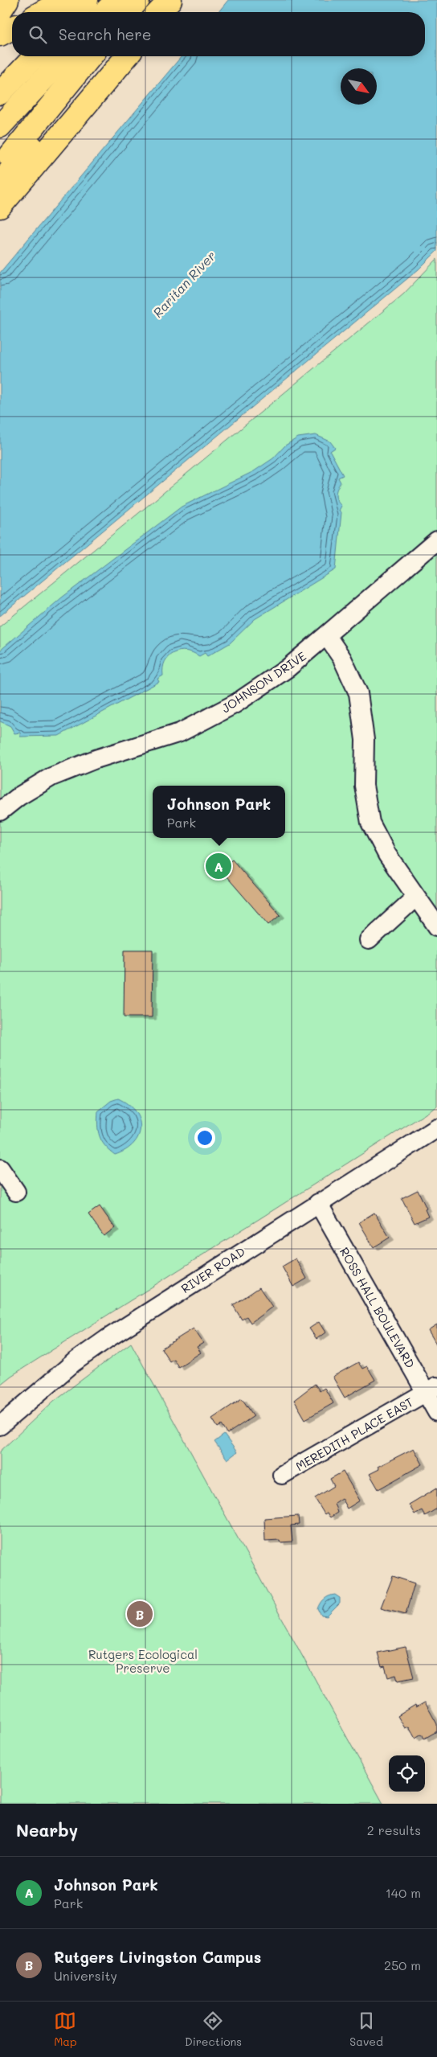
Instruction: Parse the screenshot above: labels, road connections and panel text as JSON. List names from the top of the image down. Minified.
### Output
{"streets":{"street":["JOHNSON DRIVE","RIVER ROAD","ROSS HALL BOULEVARD","MEREDITH PLACE EAST"]},"crossings":[["RIVER ROAD","ROSS HALL BOULEVARD"],["ROSS HALL BOULEVARD","MEREDITH PLACE EAST"]],"water":["Raritan River"],"parks":["Rutgers Ecological Preserve"],"north":"bottom right","page":{"search":"Search here","popup":["Johnson Park","Park"],"pins":["A","B"],"heading":["Nearby","2 results"],"list":[{"mark":"A","name":"Johnson Park","note":"Park","value":"140 m"},{"mark":"B","name":"Rutgers Livingston Campus","note":"University","value":"250 m"}],"nav":["Map","Directions","Saved"]}}
